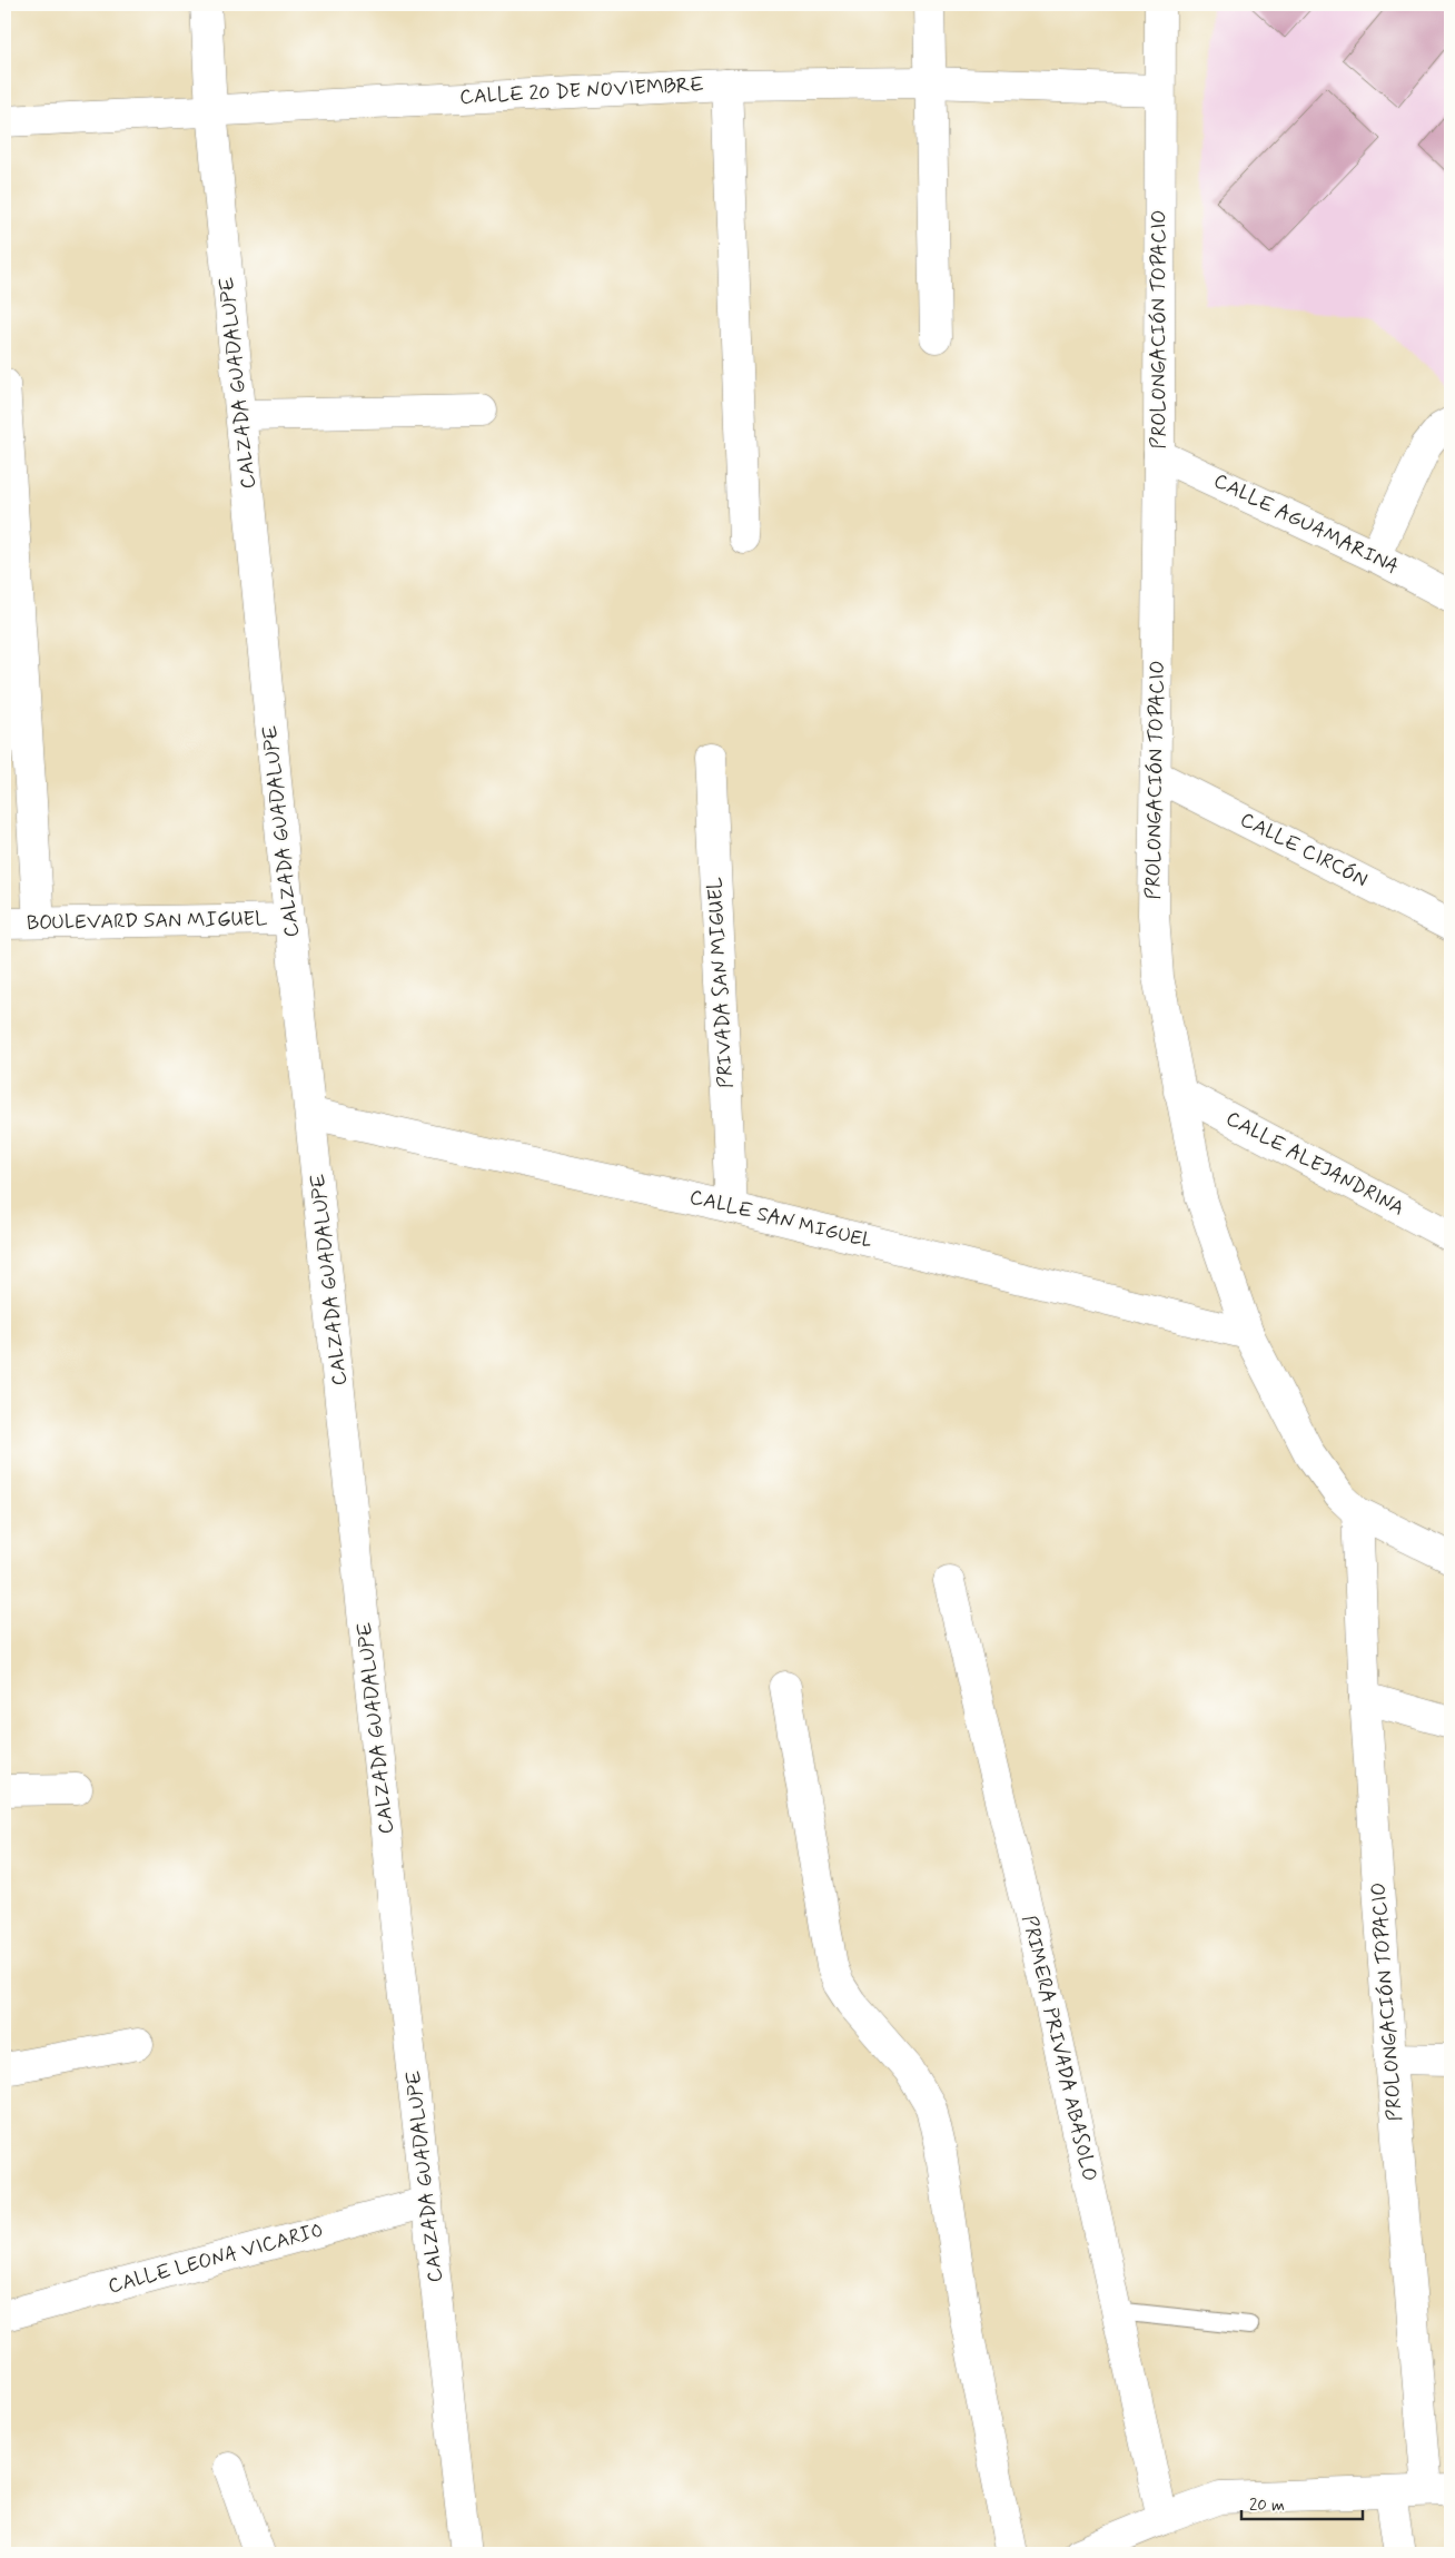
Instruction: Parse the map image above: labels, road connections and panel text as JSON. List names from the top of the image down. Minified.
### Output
{"streets":{"street":["CALLE 20 DE NOVIEMBRE","PROLONGACIÓN TOPACIO","CALZADA GUADALUPE","CALLE AGUAMARINA","CALLE CIRCÓN","BOULEVARD SAN MIGUEL","PRIVADA SAN MIGUEL","CALLE ALEJANDRINA","CALLE SAN MIGUEL","PRIMERA PRIVADA ABASOLO","CALLE LEONA VICARIO"]},"crossings":[["CALLE 20 DE NOVIEMBRE","PROLONGACIÓN TOPACIO"],["CALLE 20 DE NOVIEMBRE","CALZADA GUADALUPE"],["PROLONGACIÓN TOPACIO","CALLE AGUAMARINA"],["PROLONGACIÓN TOPACIO","CALLE CIRCÓN"],["PROLONGACIÓN TOPACIO","CALLE ALEJANDRINA"],["PROLONGACIÓN TOPACIO","CALLE SAN MIGUEL"],["CALZADA GUADALUPE","BOULEVARD SAN MIGUEL"],["CALZADA GUADALUPE","CALLE SAN MIGUEL"],["CALZADA GUADALUPE","CALLE LEONA VICARIO"],["PRIVADA SAN MIGUEL","CALLE SAN MIGUEL"]],"scale_bar":"20 m"}
